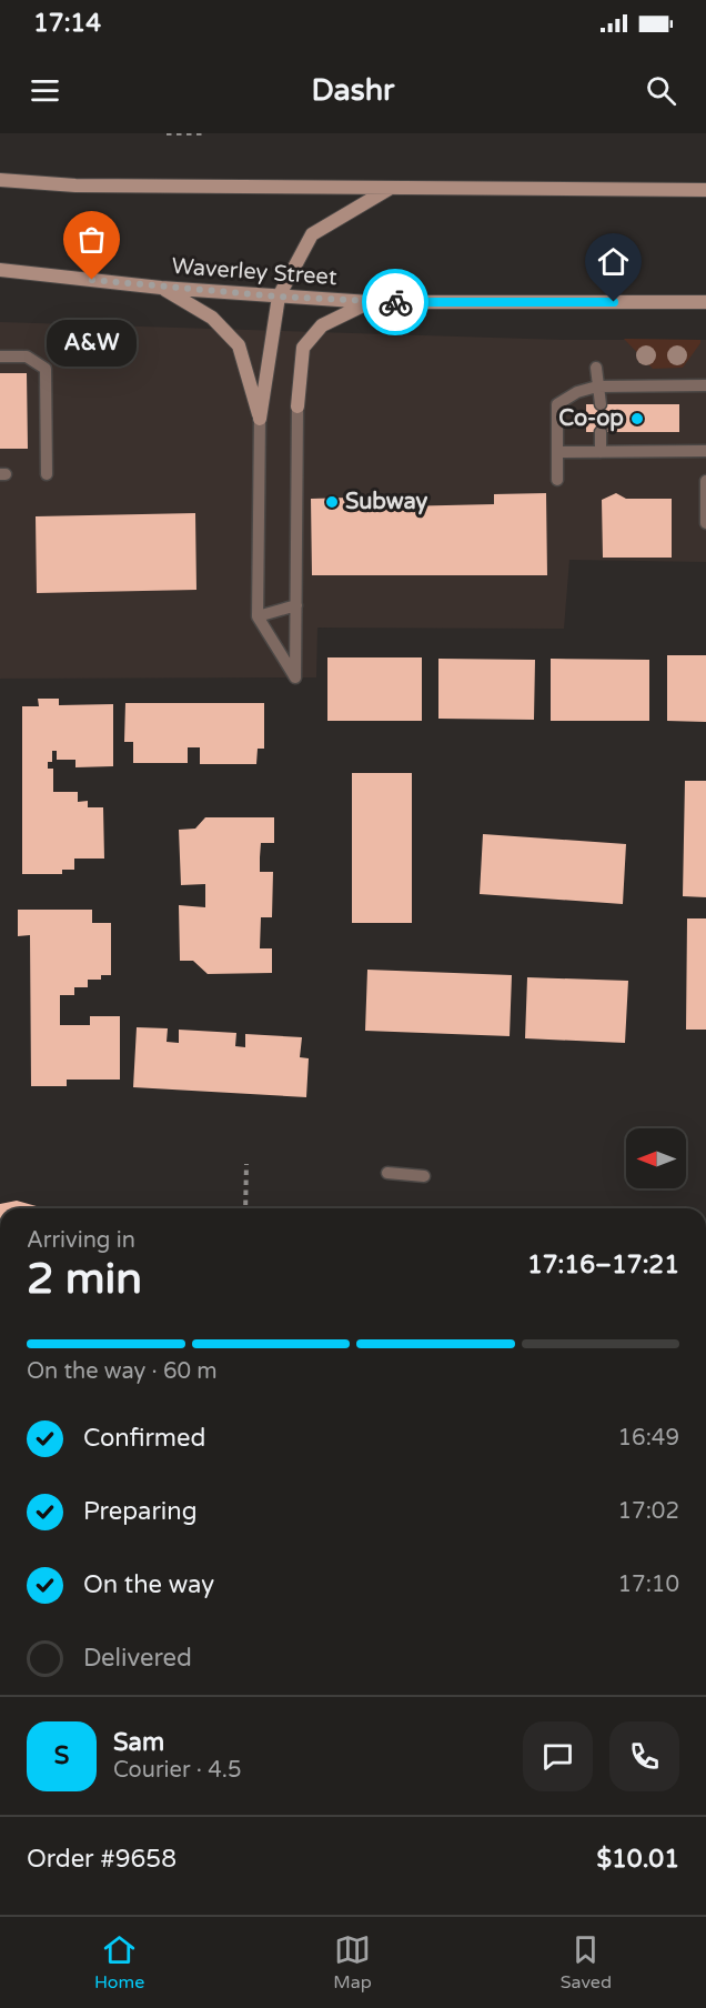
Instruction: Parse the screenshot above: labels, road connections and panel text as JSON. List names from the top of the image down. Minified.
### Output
{"streets":{"main road":["Waverley Street"]},"places":["A&W","Co-op","Subway"],"north":"left","page":{"status":"17:14","header":"Dashr","bubble":"A&W","heading":["2 min","Arriving in","17:16–17:21"],"panel":["Sam","Courier · 4.5","Order #9658","$10.01"],"bar":"On the way · 60 m","list":[["Confirmed","16:49"],["Preparing","17:02"],["On the way","17:10"],"Delivered"],"round":"S","tabs":["Home","Map","Saved"]}}
